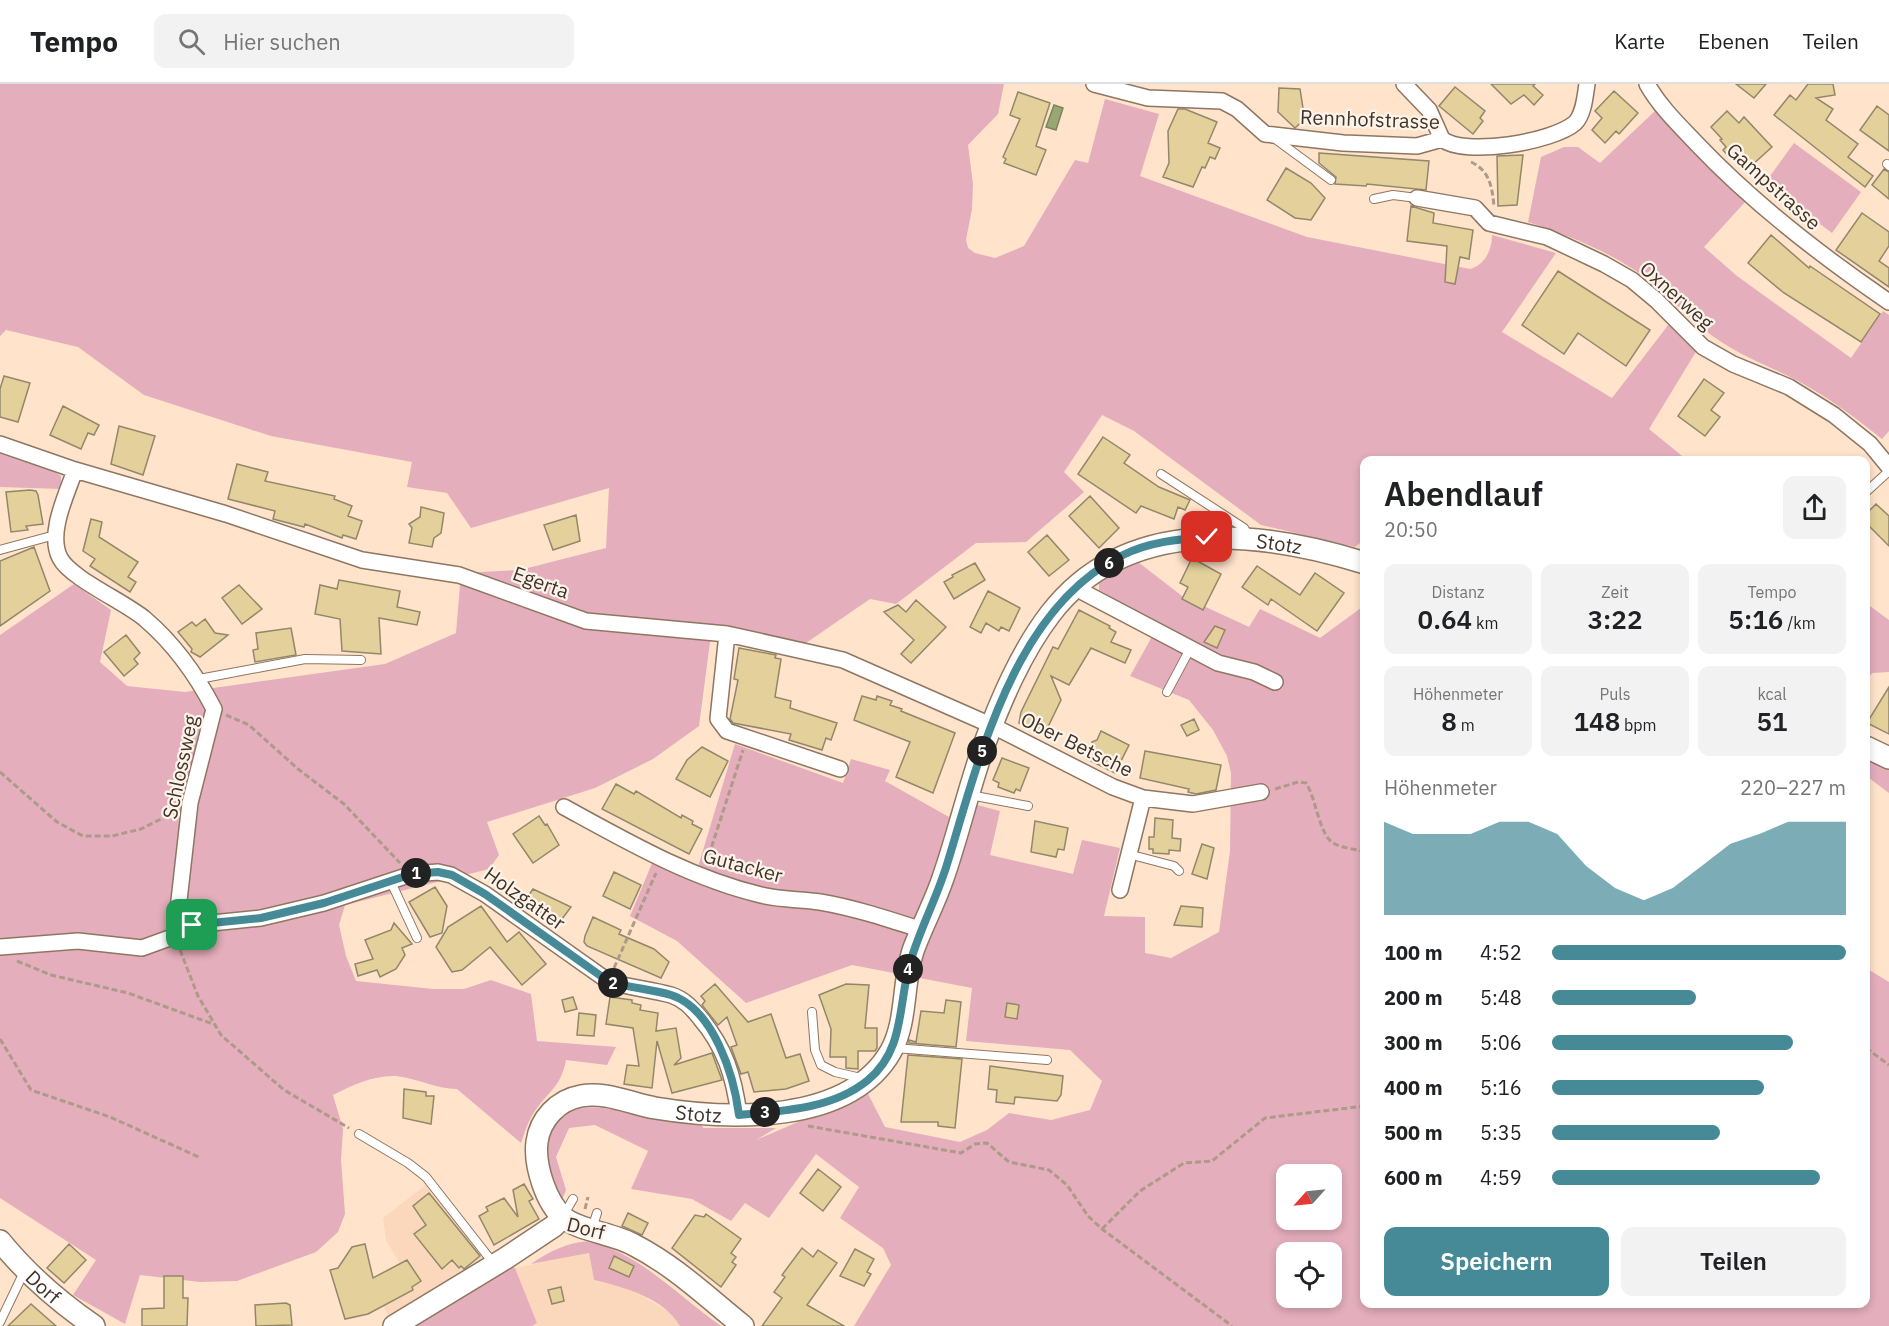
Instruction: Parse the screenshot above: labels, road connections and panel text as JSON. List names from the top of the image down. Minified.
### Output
{"streets":{"street":["Rennhofstrasse","Gampstrasse","Oxnerweg","Stotz","Egerta","Ober Betsche","Schlossweg","Gutacker","Holzgatter","Dorf"]},"crossings":[["Stotz","Egerta"],["Stotz","Ober Betsche"],["Stotz","Gutacker"],["Stotz","Holzgatter"],["Stotz","Dorf"],["Egerta","Ober Betsche"],["Schlossweg","Holzgatter"]],"north":"bottom left","page":{"header":"Tempo","search":"Hier suchen","nav":["Karte","Ebenen","Teilen"],"heading":["Abendlauf","20:50"],"pins":["6","5","1","4","2","3"],"stats":[["Distanz","0.64 km"],["Zeit","3:22"],["Tempo","5:16 /km"],["Höhenmeter","8 m"],["Puls","148 bpm"],["kcal","51"]],"chart":["Höhenmeter","220–227 m"],"list":[{"name":"100 m","note":"4:52"},{"name":"200 m","note":"5:48"},{"name":"300 m","note":"5:06"},{"name":"400 m","note":"5:16"},{"name":"500 m","note":"5:35"},{"name":"600 m","note":"4:59"}],"buttons":["Speichern","Teilen"]}}
